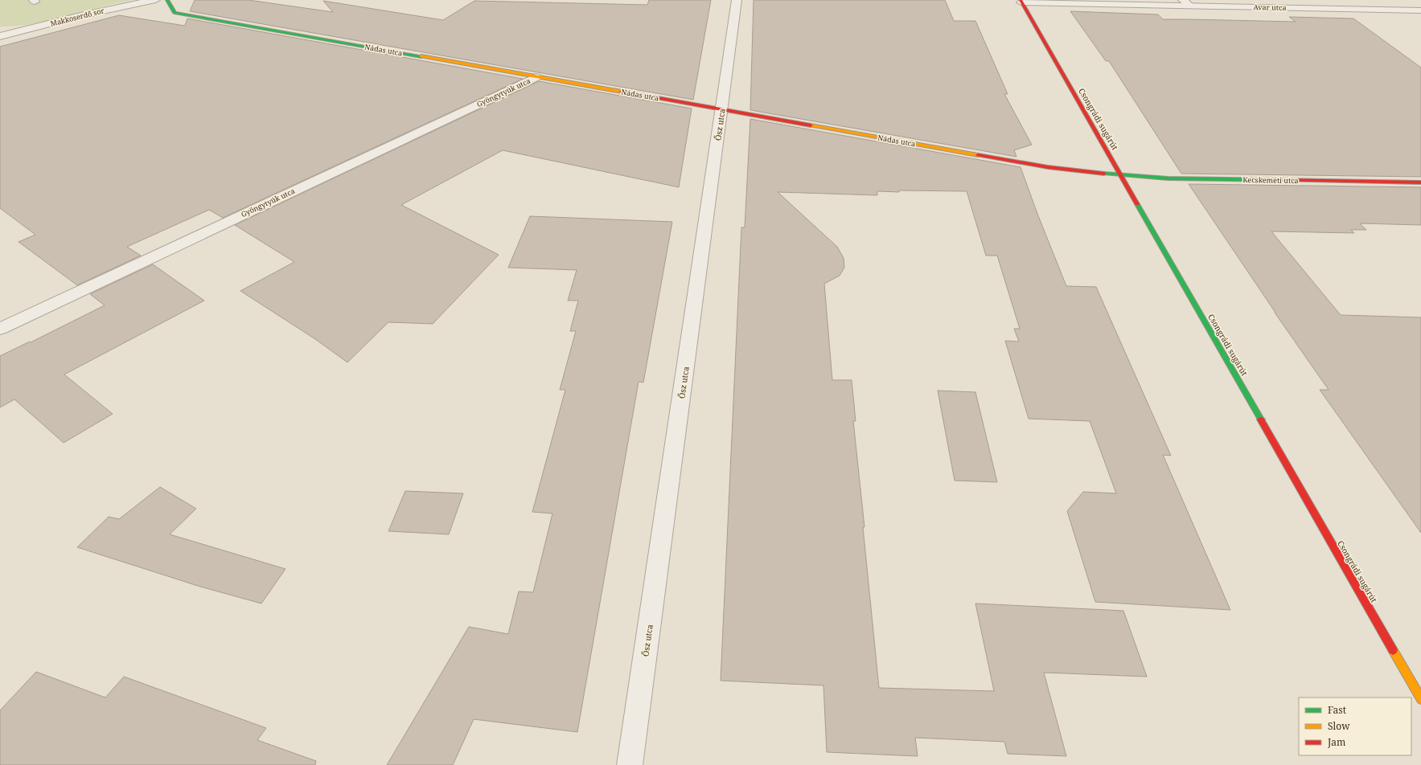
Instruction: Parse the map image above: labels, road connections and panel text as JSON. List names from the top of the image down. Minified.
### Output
{"streets":{"street":["Avar utca","Makkoserdő sor","Nádas utca","Gyöngytyúk utca","Csongrádi sugárút","Ősz utca","Kecskeméti utca"]},"crossings":[["Avar utca","Csongrádi sugárút"],["Nádas utca","Gyöngytyúk utca"],["Nádas utca","Csongrádi sugárút"],["Nádas utca","Ősz utca"],["Nádas utca","Kecskeméti utca"],["Csongrádi sugárút","Kecskeméti utca"]],"legend":["Fast","Slow","Jam"]}
